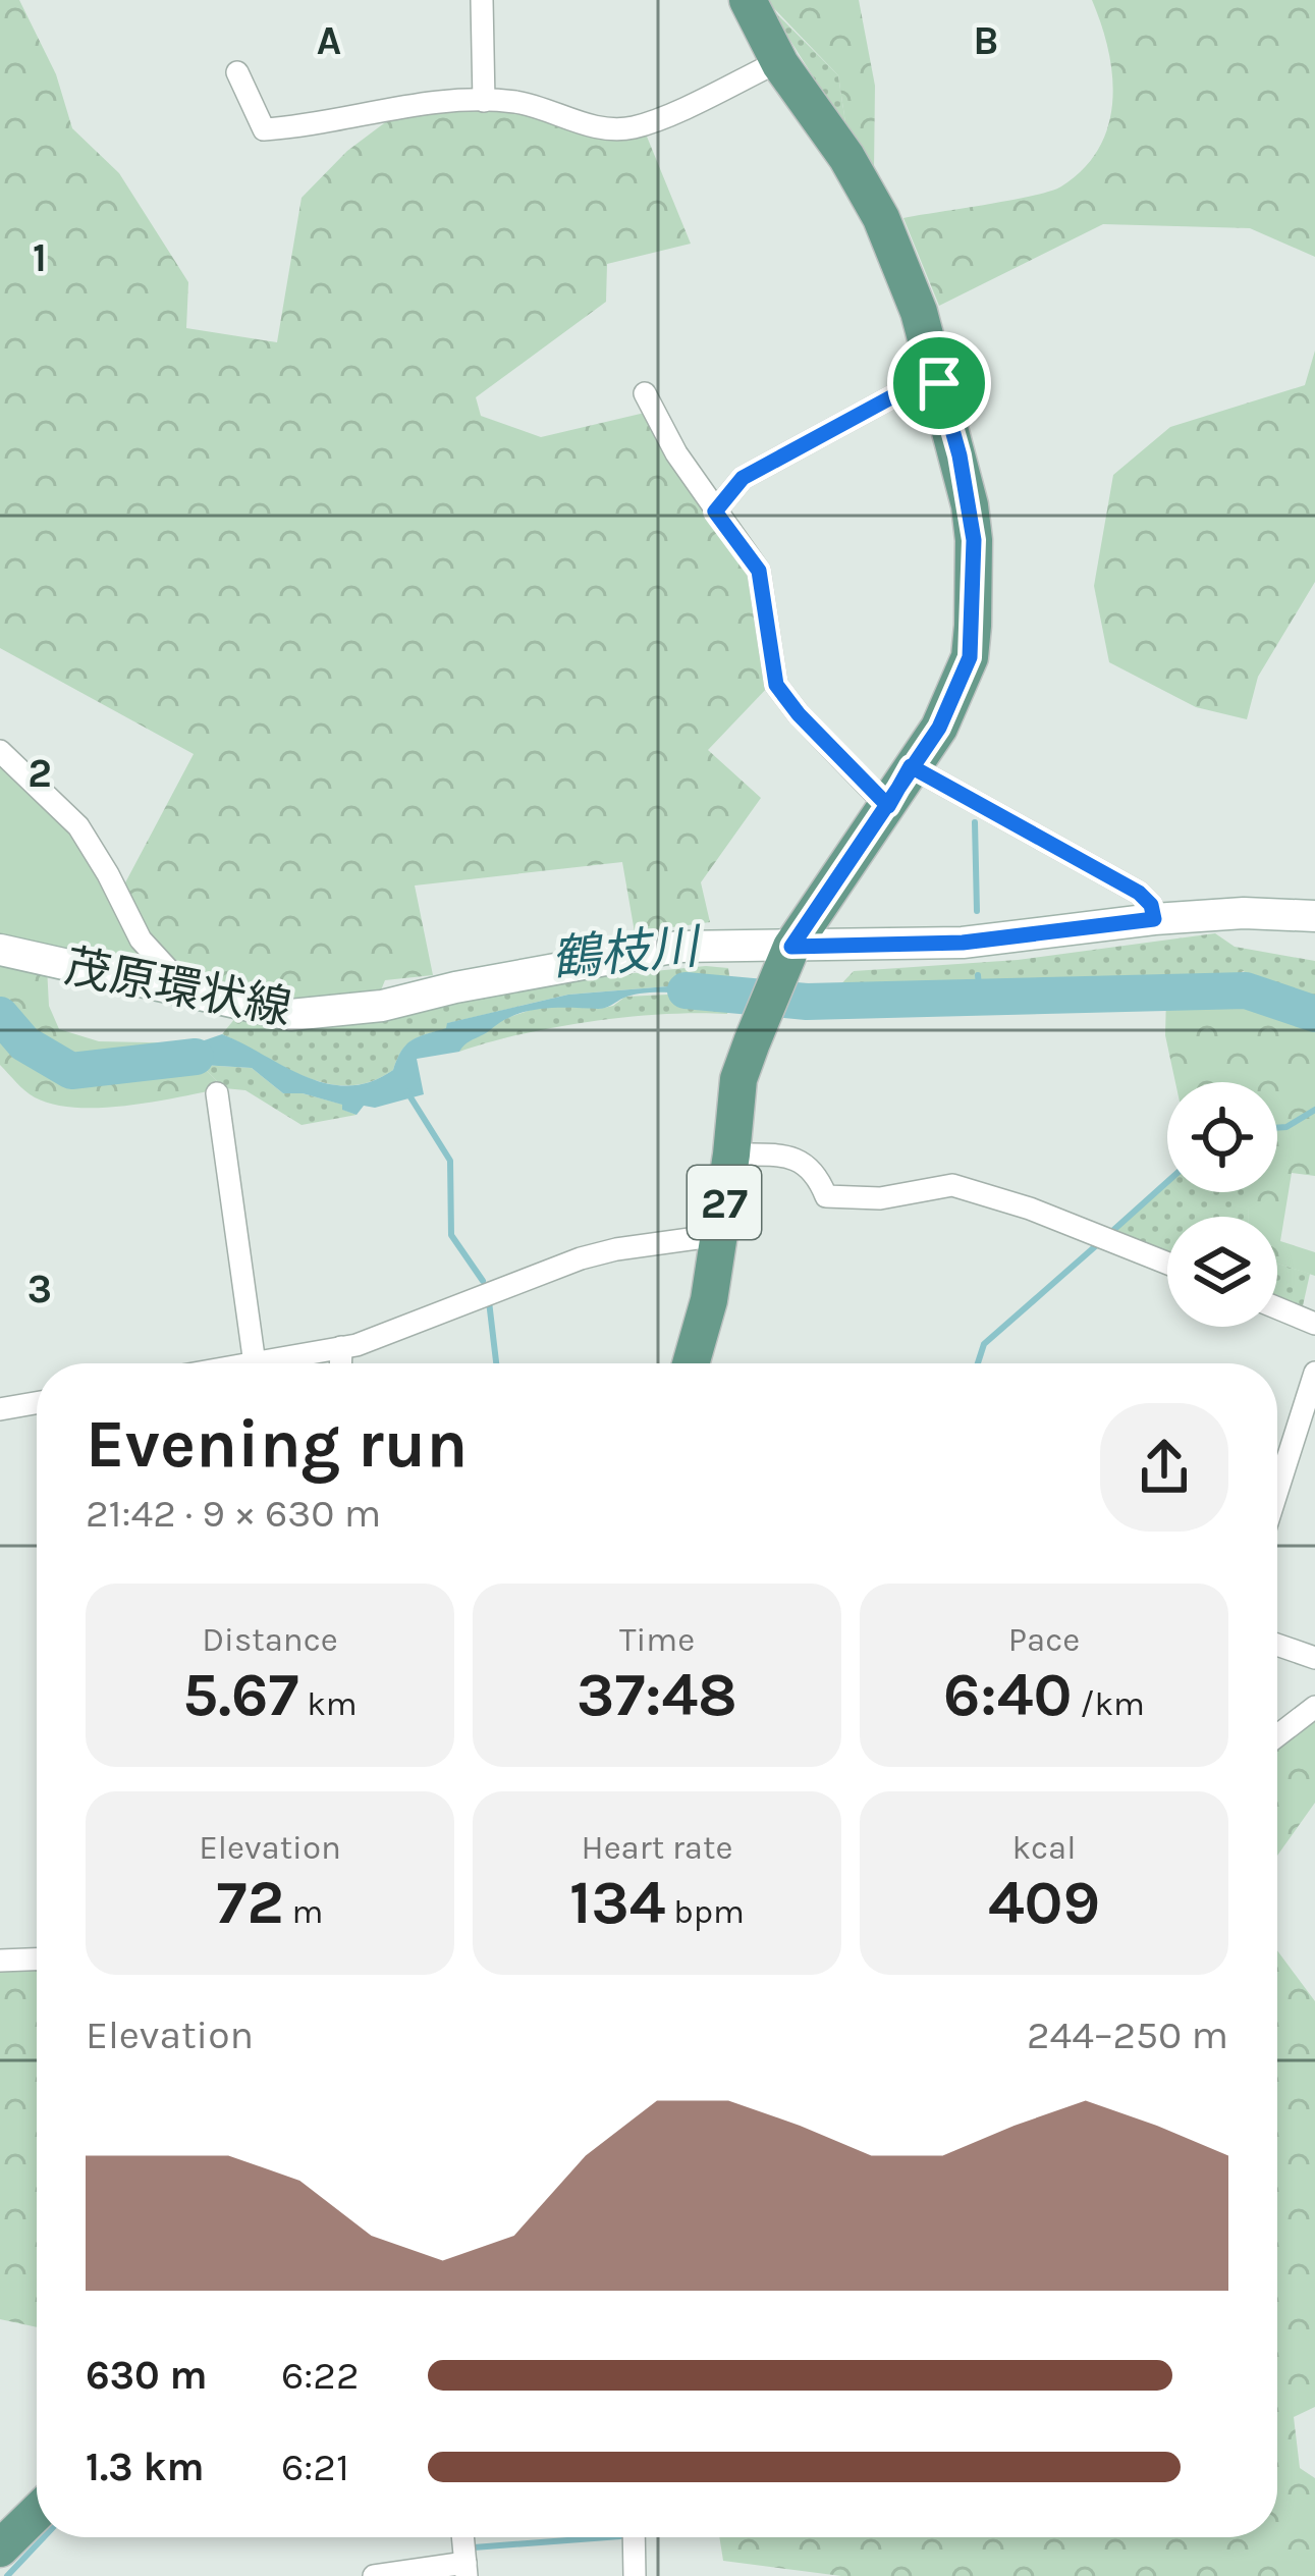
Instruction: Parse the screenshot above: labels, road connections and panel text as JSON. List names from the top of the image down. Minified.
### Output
{"streets":{"main road":["茂原環状線","27"]},"crossings":[["茂原環状線","27"]],"water":["鶴枝川"],"page":{"heading":["Evening run","21:42 · 9 × 630 m"],"stats":[["Distance","5.67 km"],["Time","37:48"],["Pace","6:40 /km"],["Elevation","72 m"],["Heart rate","134 bpm"],["kcal","409"]],"chart":["Elevation","244–250 m"],"list":[{"name":"630 m","note":"6:22"},{"name":"1.3 km","note":"6:21"}]},"grid":{"columns":["A","B"],"rows":["1","2","3"]}}
